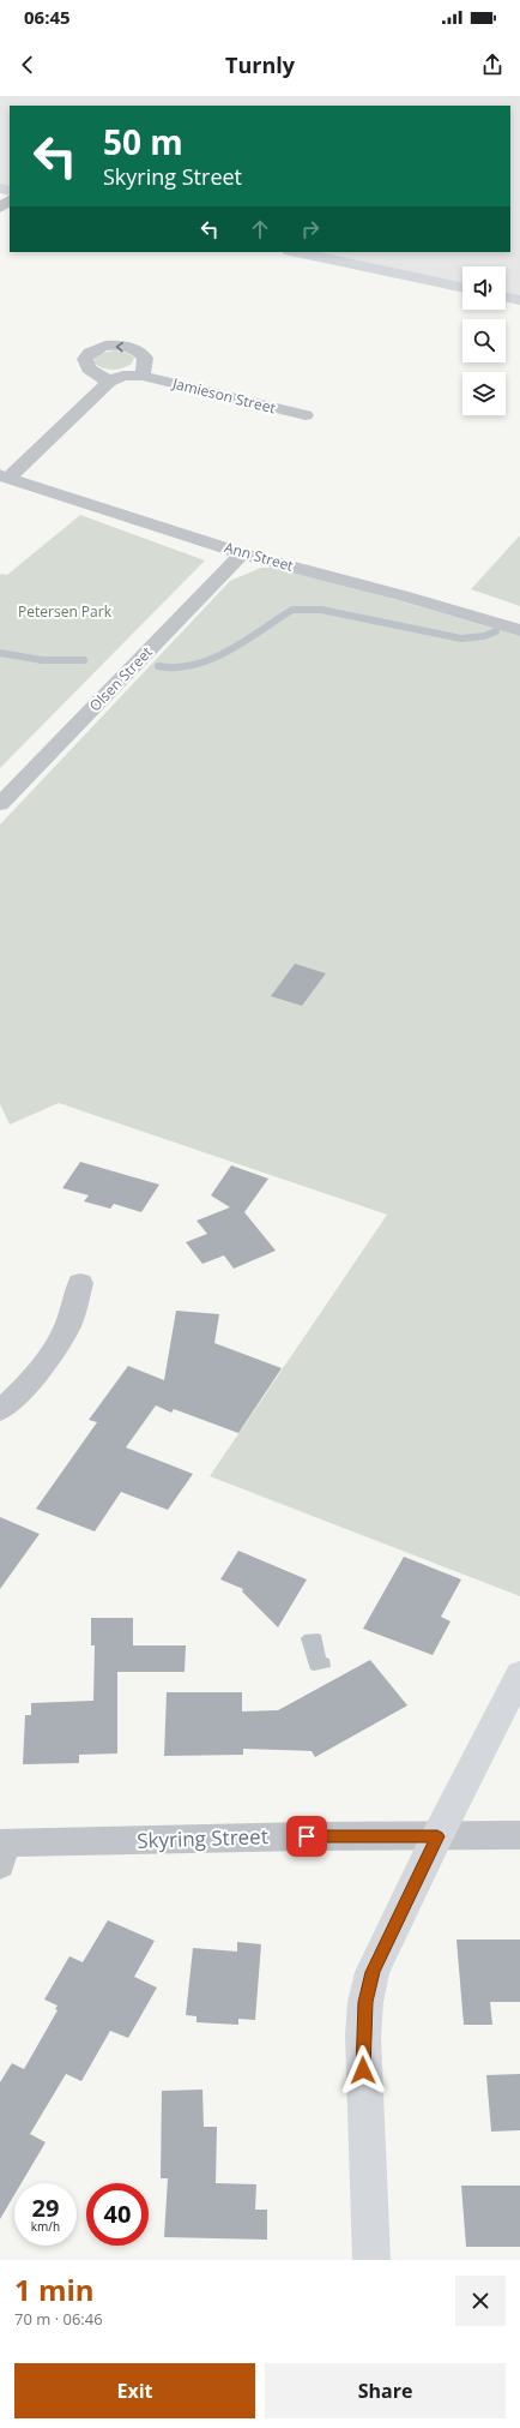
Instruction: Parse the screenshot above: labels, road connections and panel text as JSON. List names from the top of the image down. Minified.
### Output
{"streets":{"street":["Jamieson Street","Ann Street","Olsen Street","Skyring Street"]},"crossings":[["Jamieson Street","Ann Street"],["Ann Street","Olsen Street"]],"parks":["Petersen Park"],"page":{"status":"06:45","header":"Turnly","turn":["50 m","Skyring Street"],"speed":"29 km/h","limit":"40","heading":["1 min","70 m · 06:46"],"buttons":["Exit","Share"]}}
